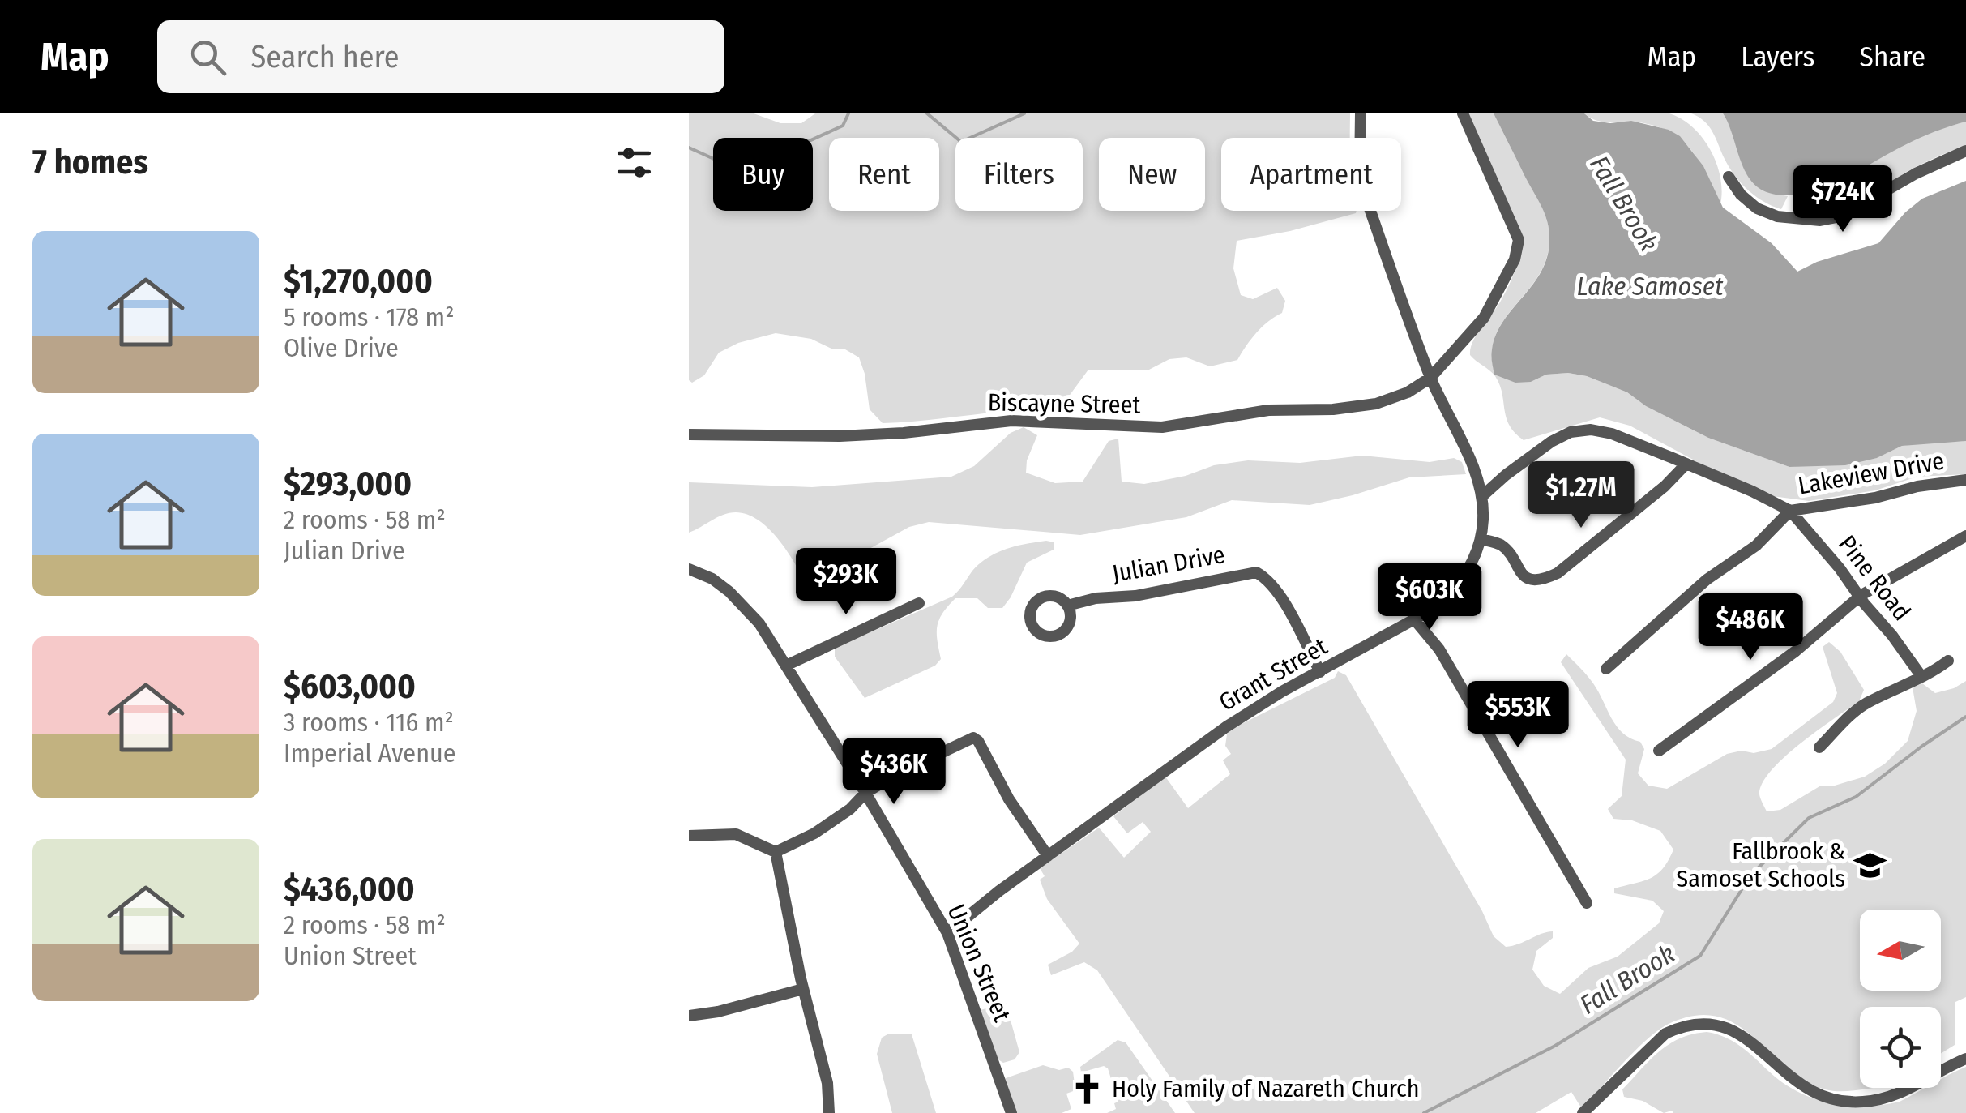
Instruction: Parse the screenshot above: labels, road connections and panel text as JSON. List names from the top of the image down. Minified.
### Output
{"streets":{"street":["Biscayne Street","Lakeview Drive","Julian Drive","Pine Road","Grant Street","Union Street"]},"crossings":[["Biscayne Street","Grant Street"],["Lakeview Drive","Pine Road"],["Lakeview Drive","Grant Street"],["Julian Drive","Grant Street"],["Grant Street","Union Street"]],"water":["Fall Brook","Lake Samoset"],"places":{"school or university":["Fallbrook & Samoset Schools"],"church":["Holy Family of Nazareth Church"]},"north":"left","page":{"header":"Map","search":"Search here","nav":["Map","Layers","Share"],"heading":"7 homes","chip":["Buy","Rent","Filters","New","Apartment"],"price":["$724K","$1.27M","$293K","$603K","$486K","$553K","$436K"],"list":[{"name":"$1,270,000","note":"5 rooms · 178 m² · Olive Drive"},{"name":"$293,000","note":"2 rooms · 58 m² · Julian Drive"},{"name":"$603,000","note":"3 rooms · 116 m² · Imperial Avenue"},{"name":"$436,000","note":"2 rooms · 58 m² · Union Street"}]}}
